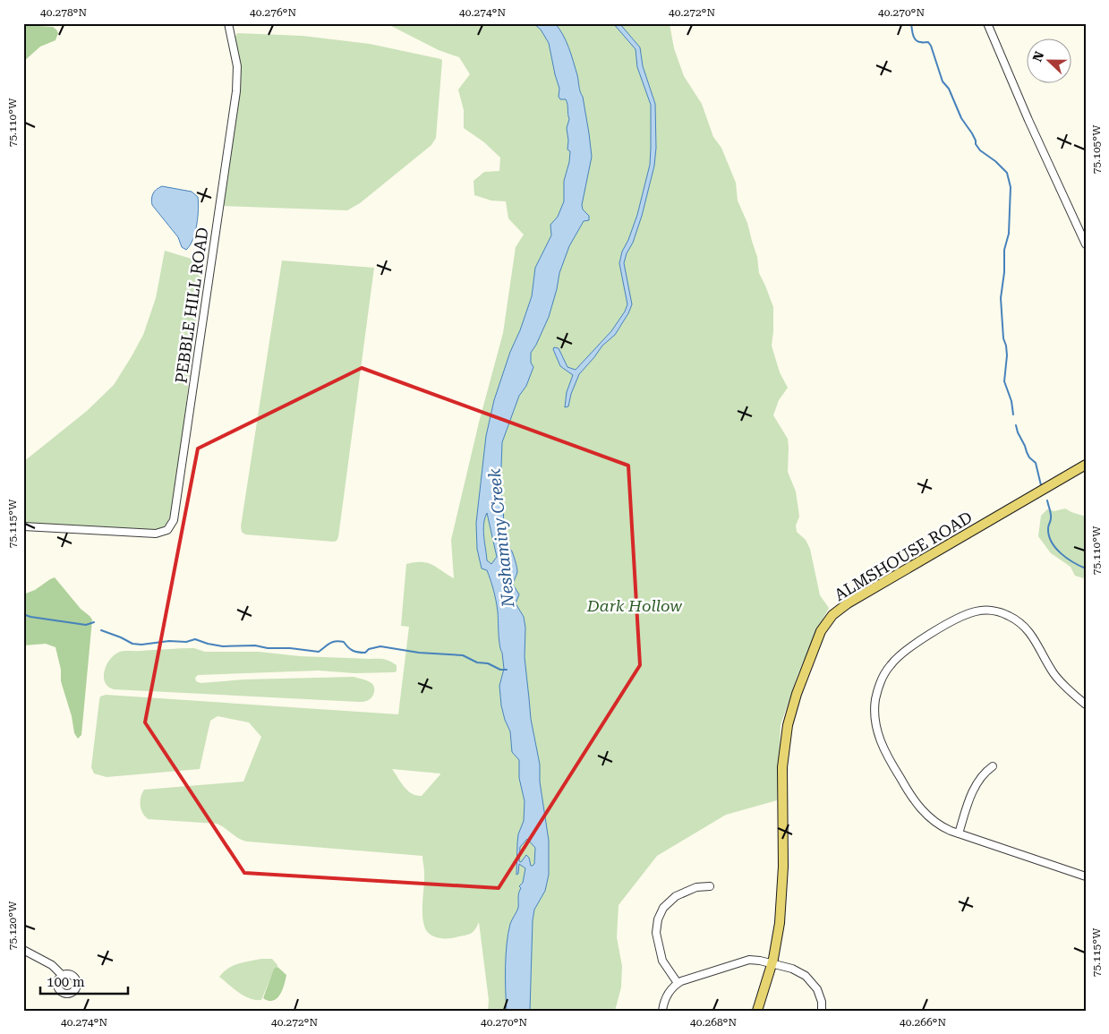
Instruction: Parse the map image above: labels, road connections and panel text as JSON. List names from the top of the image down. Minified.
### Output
{"streets":{"main road":["ALMSHOUSE ROAD"],"street":["PEBBLE HILL ROAD"]},"water":["Neshaminy Creek"],"parks":["Dark Hollow"],"scale_bar":"100 m","north":"left","coordinates":["40.278°N","40.276°N","40.274°N","40.272°N","40.270°N","75.110°W","75.105°W","75.115°W","75.120°W","40.268°N","40.266°N"]}
